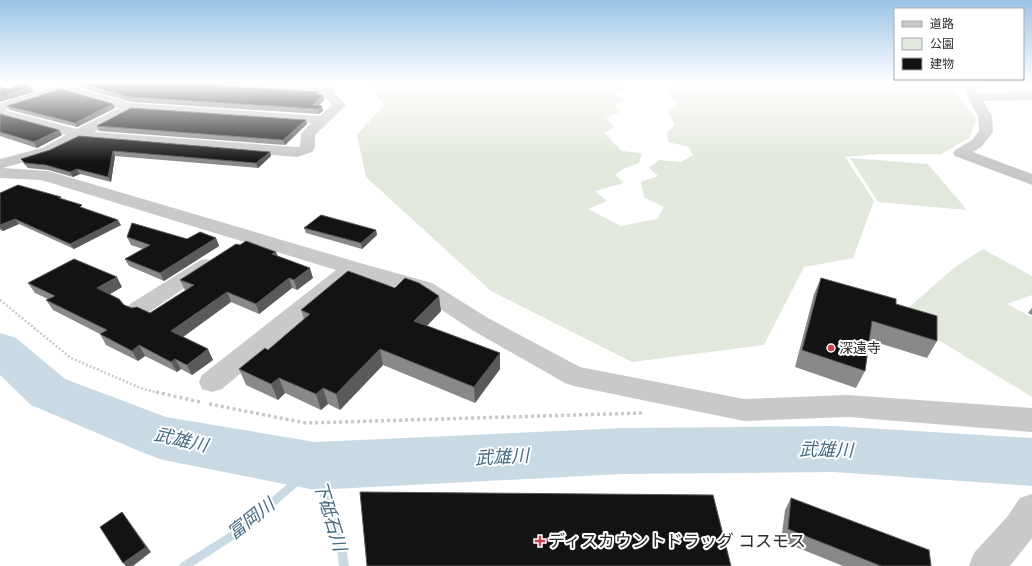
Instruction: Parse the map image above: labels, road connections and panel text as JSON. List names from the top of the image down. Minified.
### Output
{"water":["武雄川","下砥石川","富岡川"],"places":{"other":["深遠寺"],"health":["ディスカウントドラッグ コスモス"]},"legend":["道路","公園","建物"]}
